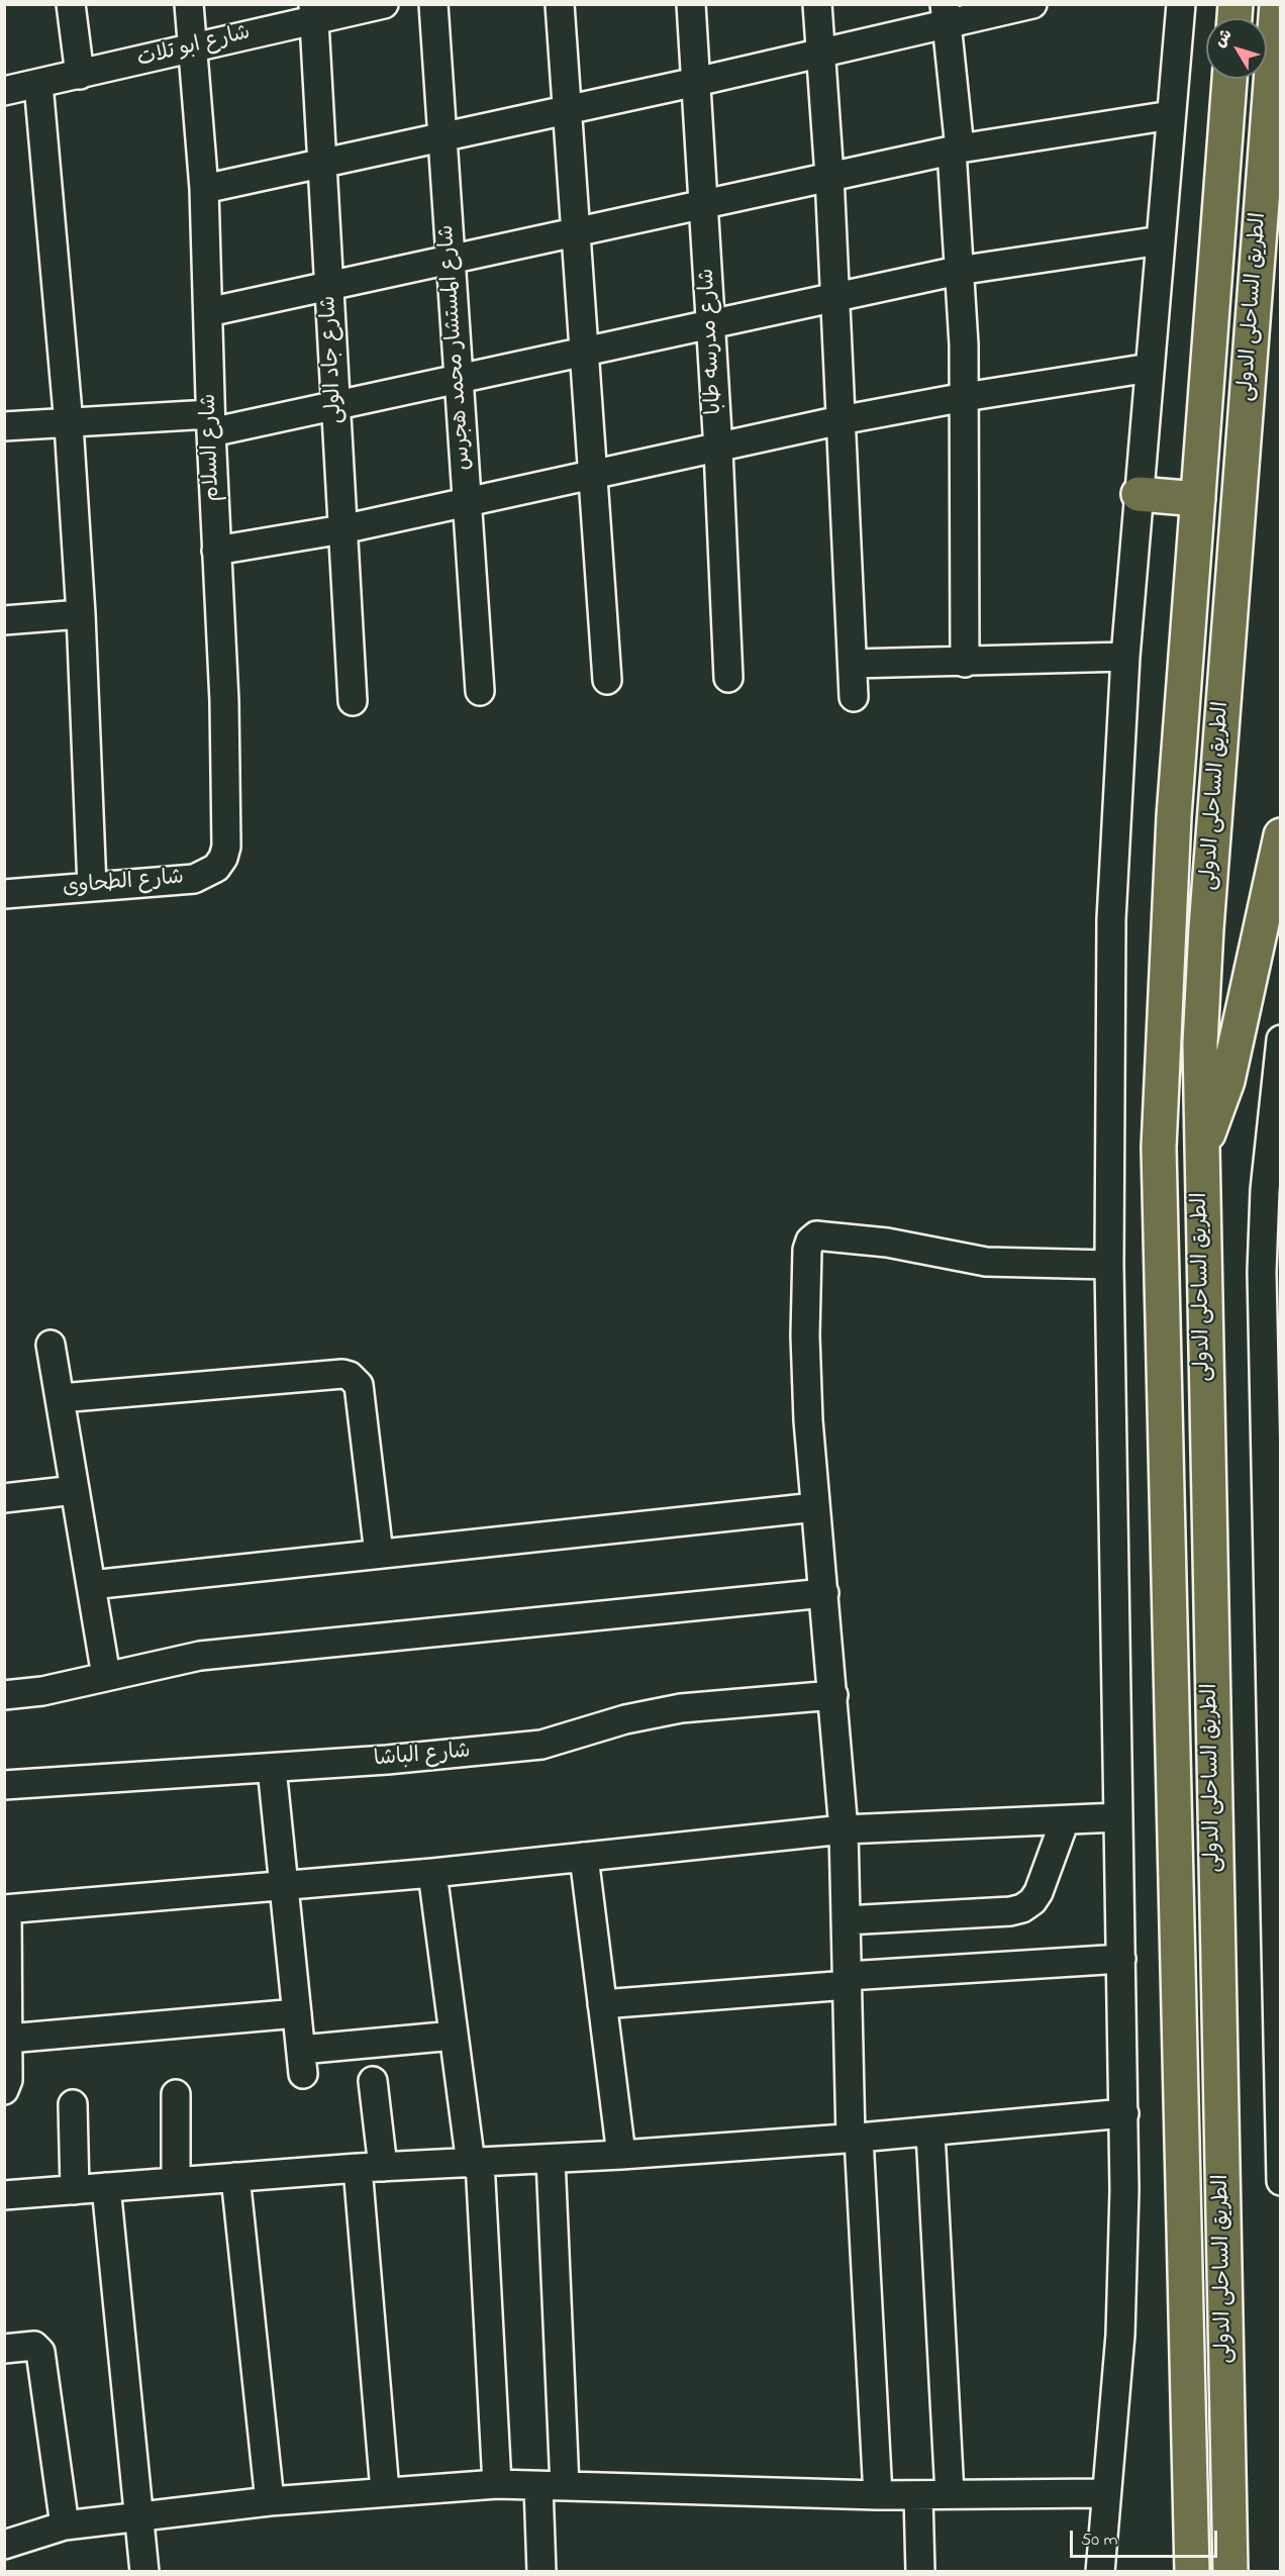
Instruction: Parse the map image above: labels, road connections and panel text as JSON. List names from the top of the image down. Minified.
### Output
{"streets":{"highway":["الطريق الساحلى الدولى"],"street":["شارع ابو تلات","شارع مدرسه طابا","شارع المستشار محمد هجرس","شارع جاد الولى","شارع السلام","شارع الطحاوى","شارع الباشا"]},"crossings":[["شارع ابو تلات","شارع جاد الولى"],["شارع ابو تلات","شارع السلام"],["شارع السلام","شارع الطحاوى"]],"scale_bar":"50 m","north":"top left"}
